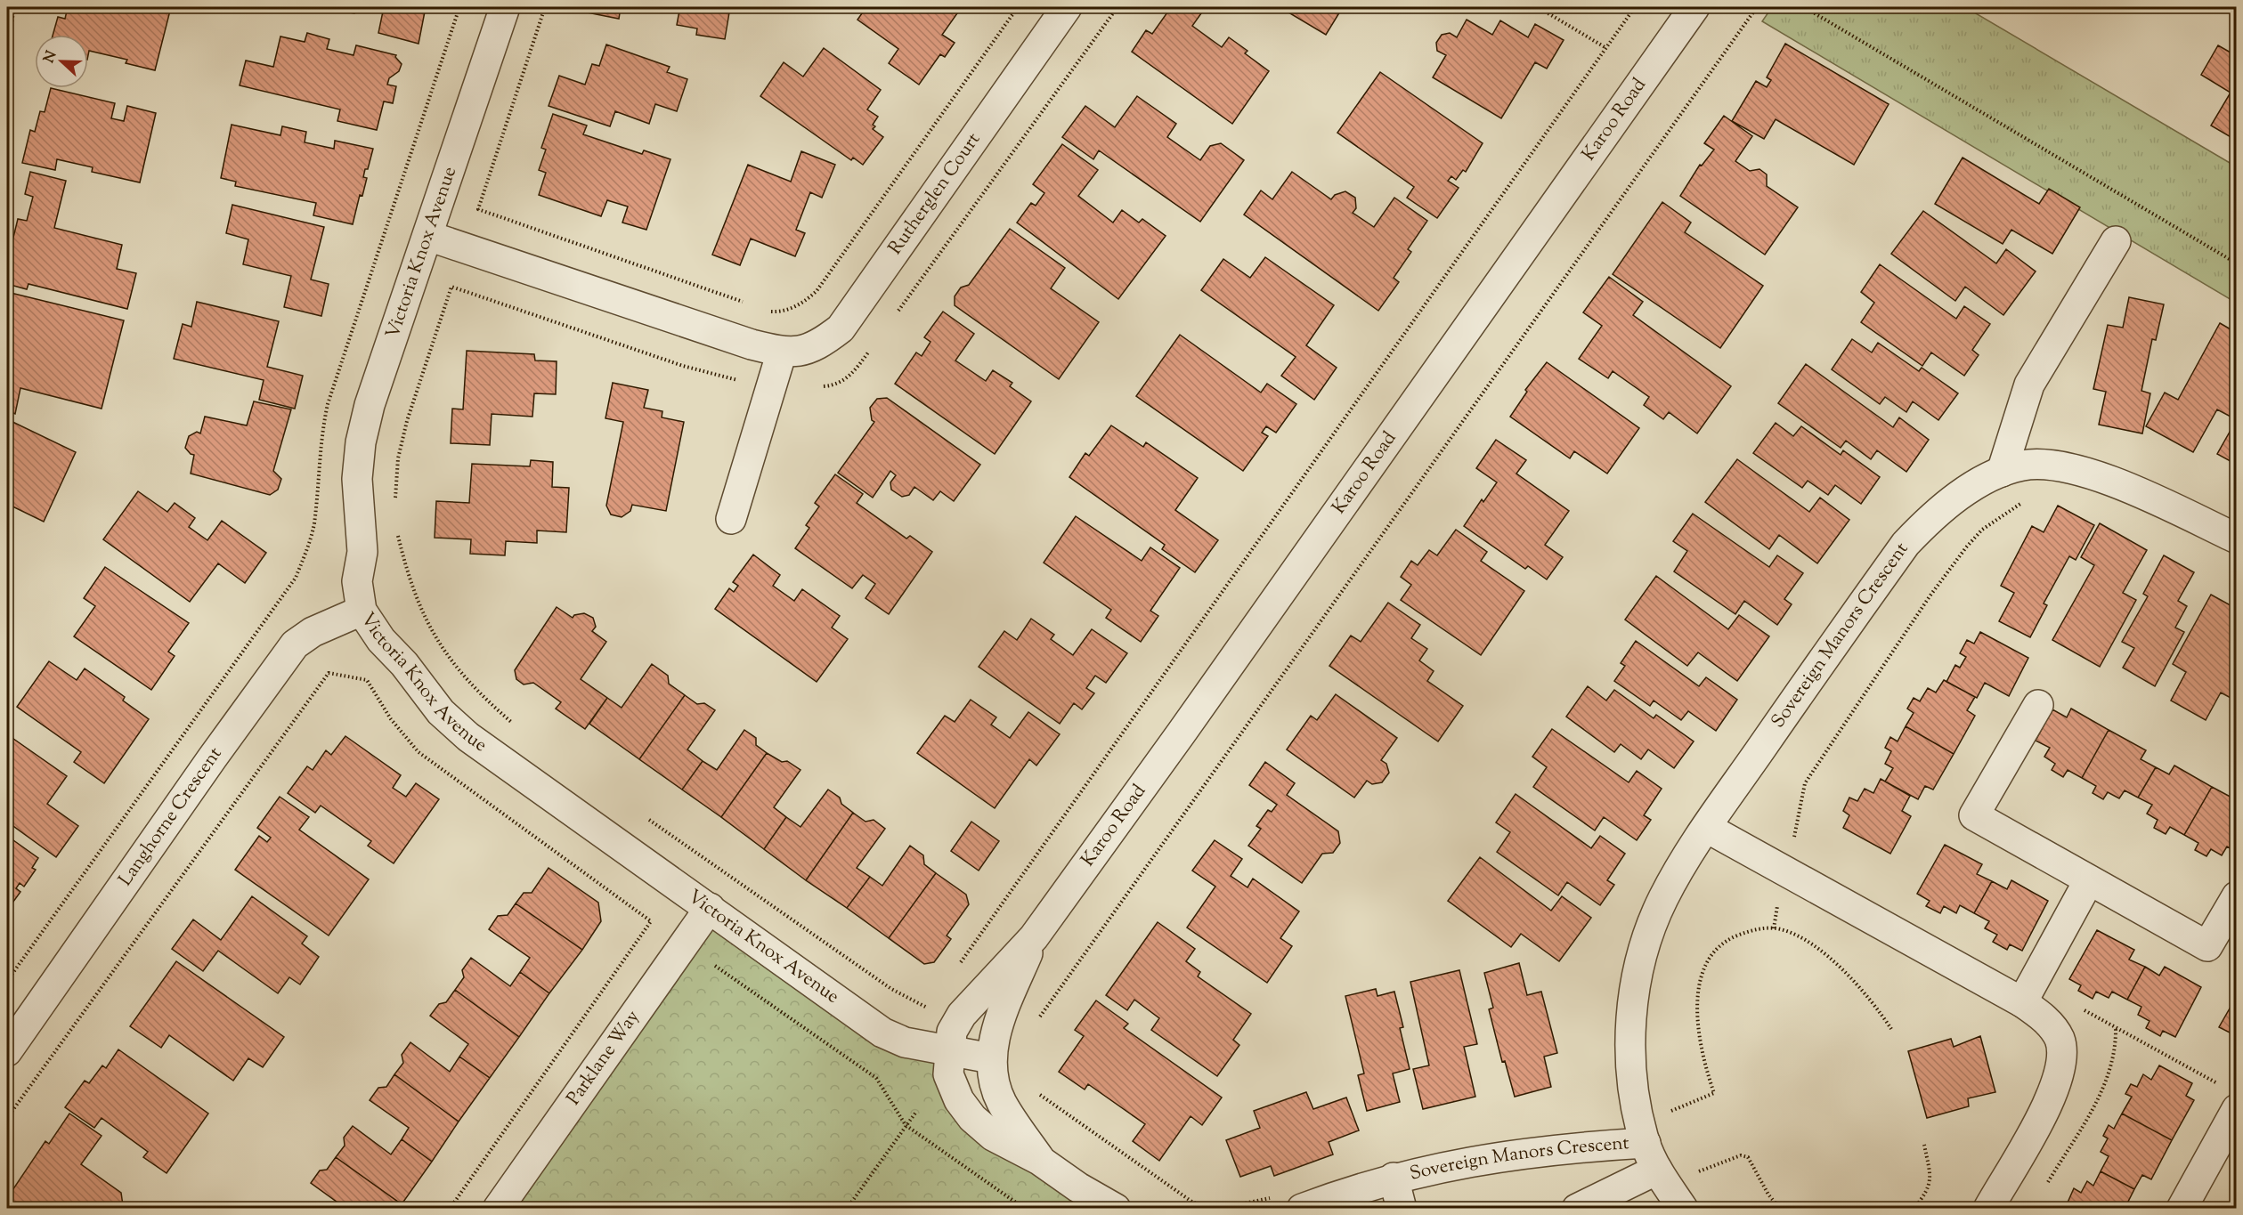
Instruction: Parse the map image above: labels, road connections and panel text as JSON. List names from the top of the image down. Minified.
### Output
{"streets":{"street":["Karoo Road","Rutherglen Court","Victoria Knox Avenue","Sovereign Manors Crescent","Langhorne Crescent","Parklane Way"]},"crossings":[["Karoo Road","Victoria Knox Avenue"],["Rutherglen Court","Victoria Knox Avenue"],["Victoria Knox Avenue","Langhorne Crescent"],["Victoria Knox Avenue","Parklane Way"]],"north":"left"}
